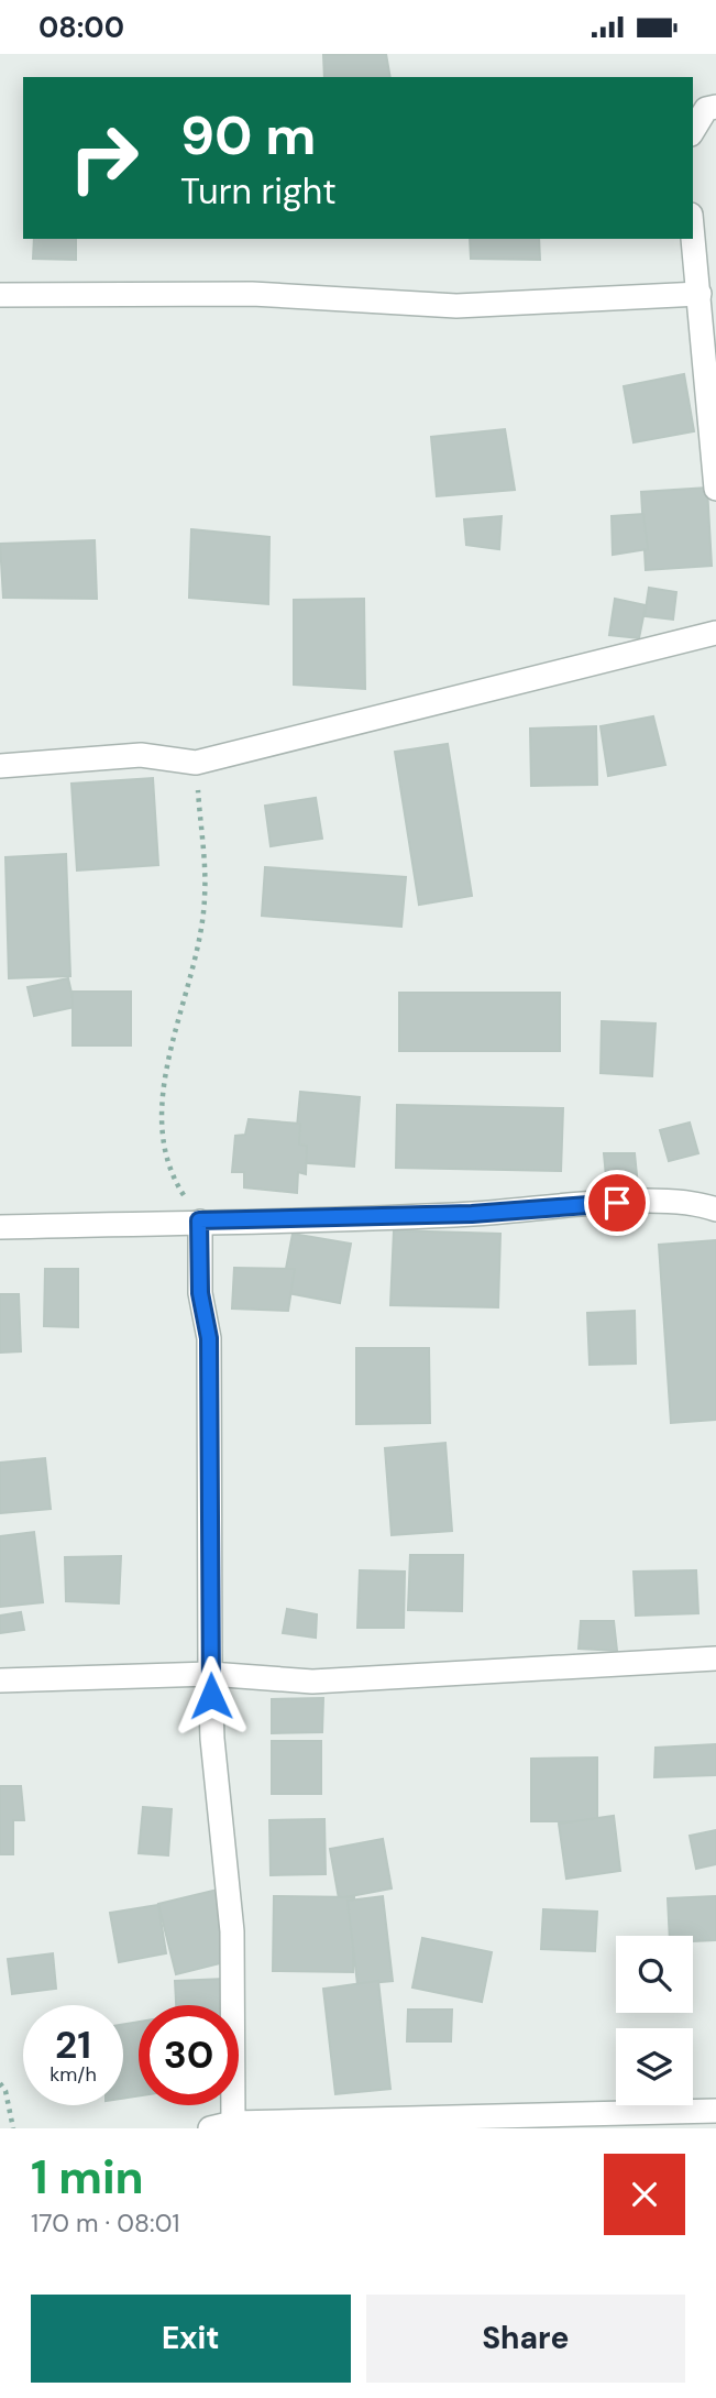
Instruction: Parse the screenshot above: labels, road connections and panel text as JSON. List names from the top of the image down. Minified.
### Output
{"page":{"status":"08:00","turn":["90 m","Turn right"],"speed":"21 km/h","limit":"30","heading":["1 min","170 m · 08:01"],"buttons":["Exit","Share"]}}
